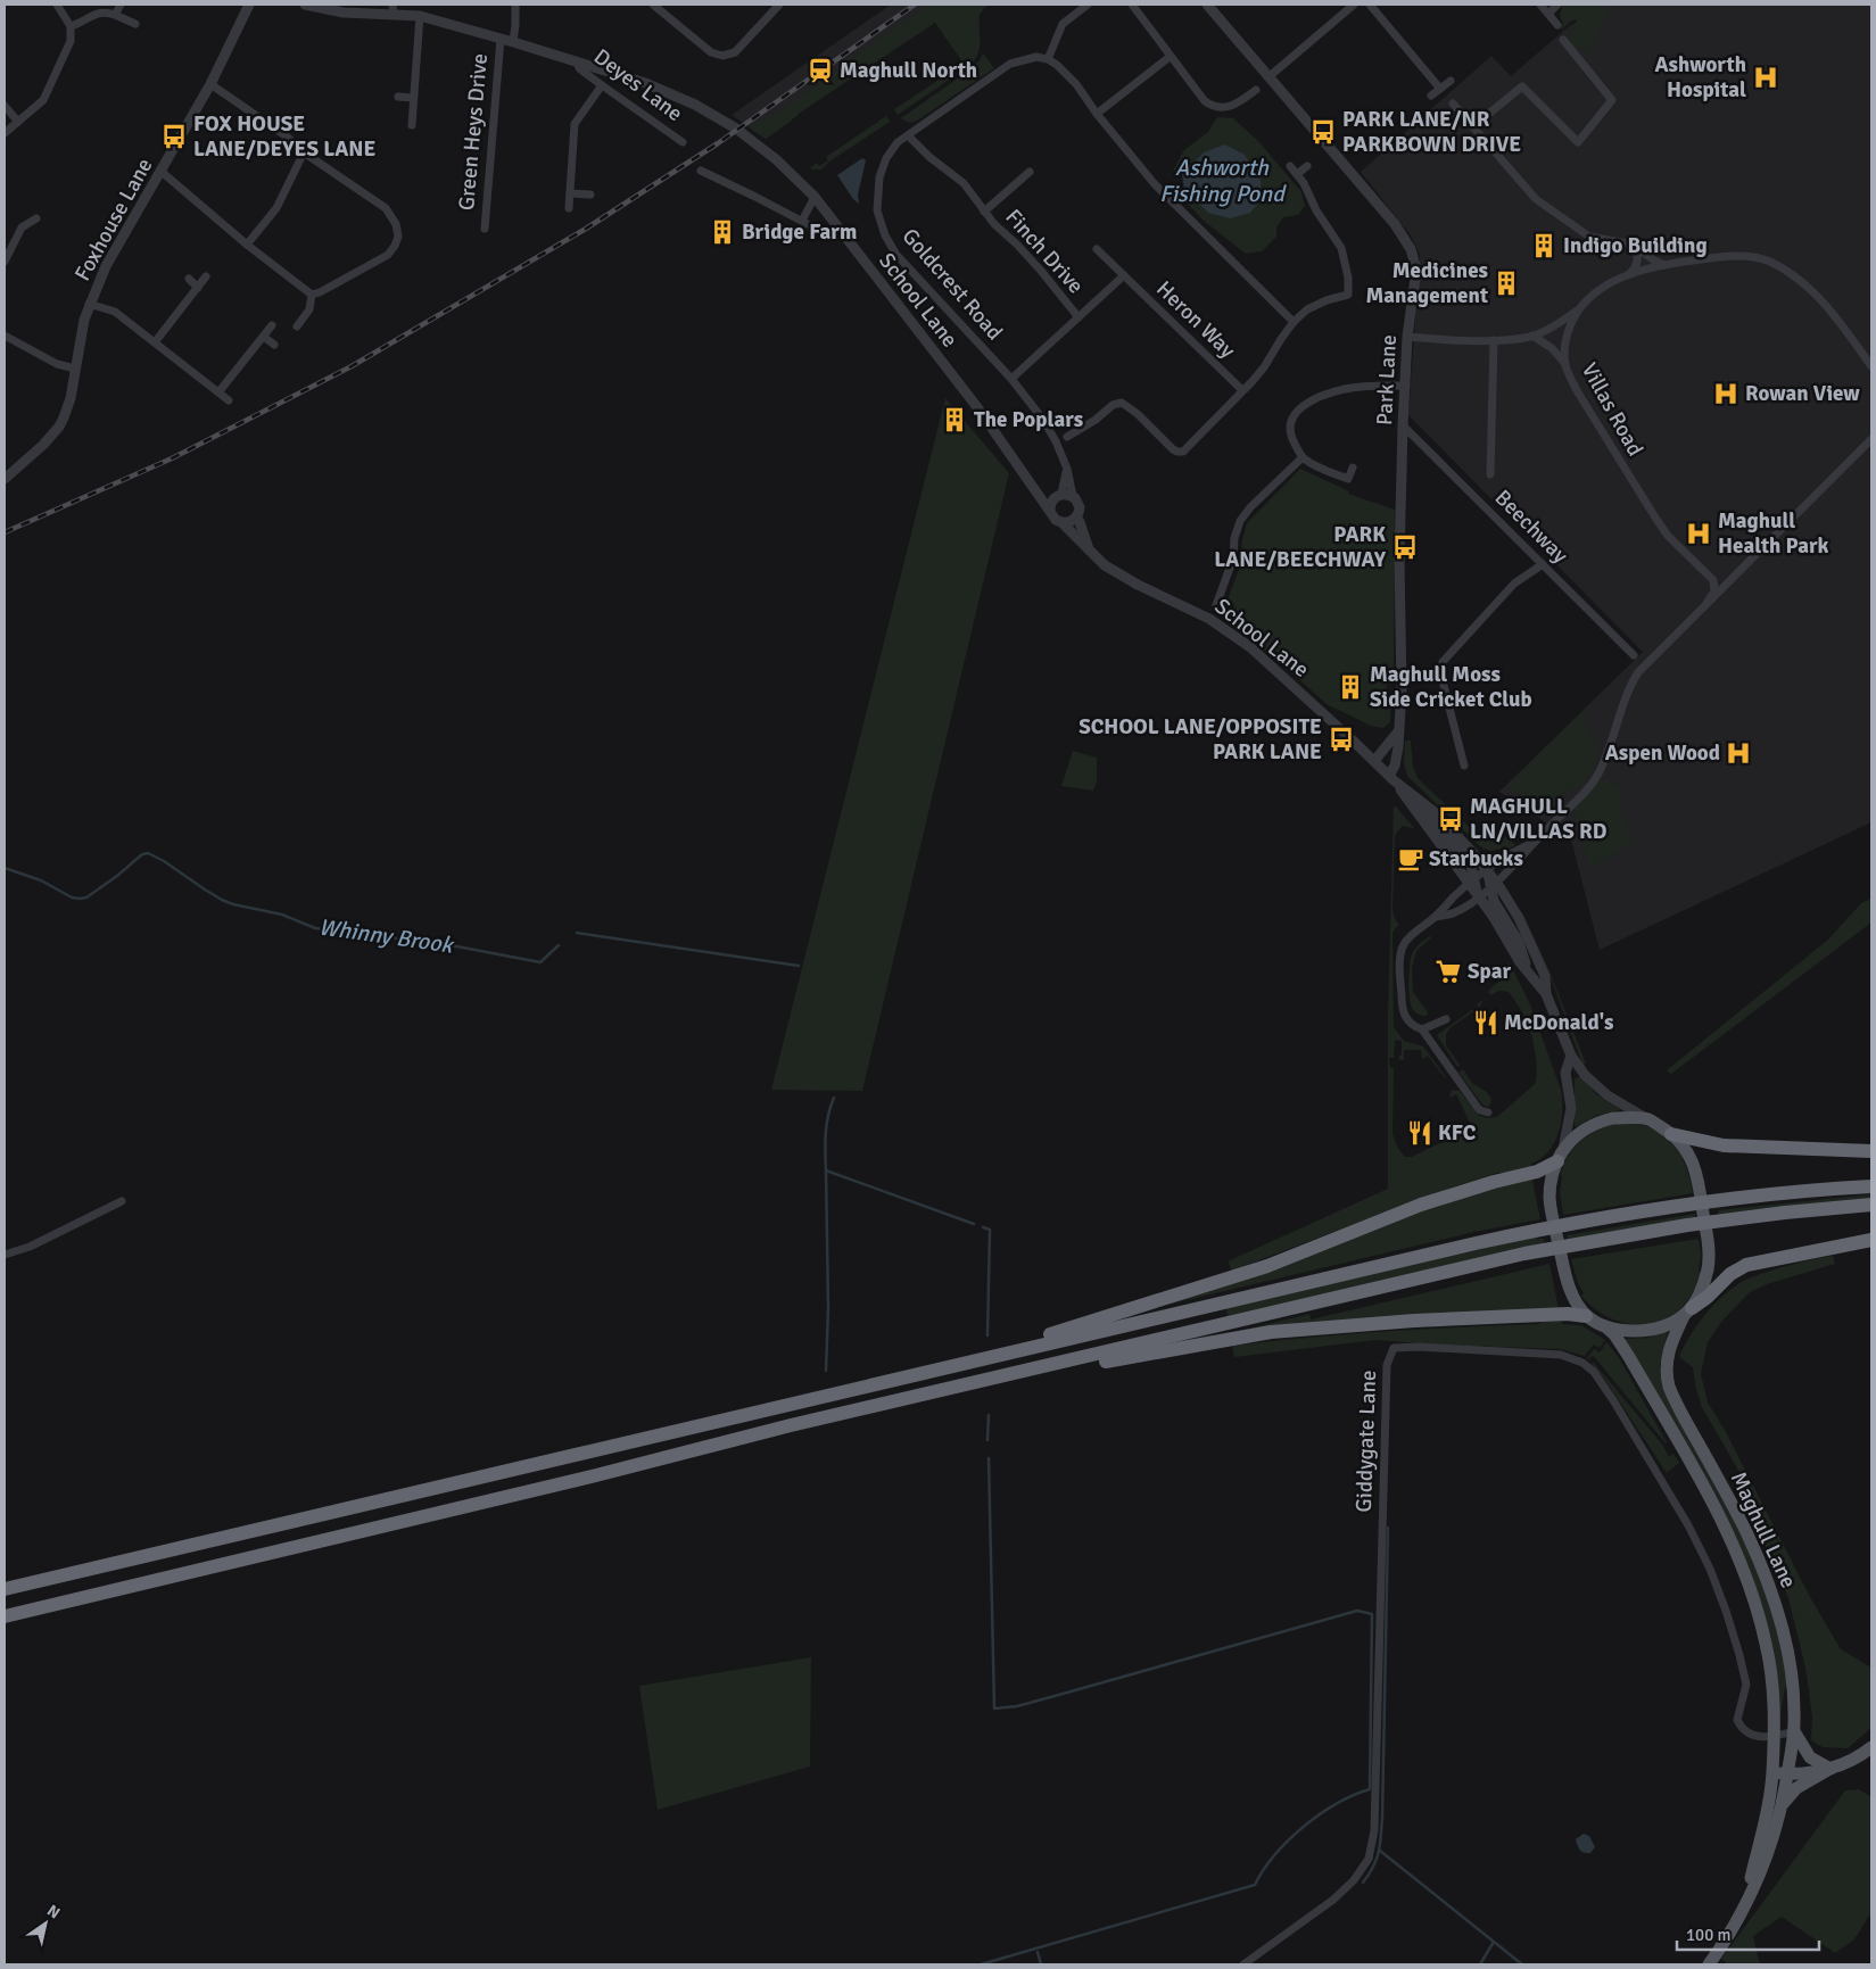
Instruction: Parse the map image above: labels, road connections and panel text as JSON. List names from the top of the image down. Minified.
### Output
{"streets":{"main road":["Maghull Lane"],"street":["Deyes Lane","Green Heys Drive","Foxhouse Lane","Finch Drive","Goldcrest Road","School Lane","Heron Way","Park Lane","Villas Road","Beechway","Giddygate Lane"]},"crossings":[["Deyes Lane","Green Heys Drive"],["Deyes Lane","School Lane"],["Finch Drive","Goldcrest Road"],["Goldcrest Road","School Lane"],["School Lane","Park Lane"],["Park Lane","Beechway"],["Giddygate Lane","Maghull Lane"]],"water":["Ashworth Fishing Pond","Whinny Brook"],"places":{"station":["Maghull North"],"hospital":["Ashworth Hospital","Rowan View","Maghull Health Park","Aspen Wood"],"bus stop":["PARK LANE/NR PARKBOWN DRIVE","FOX HOUSE LANE/DEYES LANE","PARK LANE/BEECHWAY","SCHOOL LANE/OPPOSITE PARK LANE","MAGHULL LN/VILLAS RD"],"building":["Bridge Farm","Indigo Building","Medicines Management","The Poplars","Maghull Moss Side Cricket Club"],"cafe":["Starbucks"],"supermarket":["Spar"],"restaurant":["McDonald's","KFC"]},"scale_bar":"100 m","north":"top right"}
